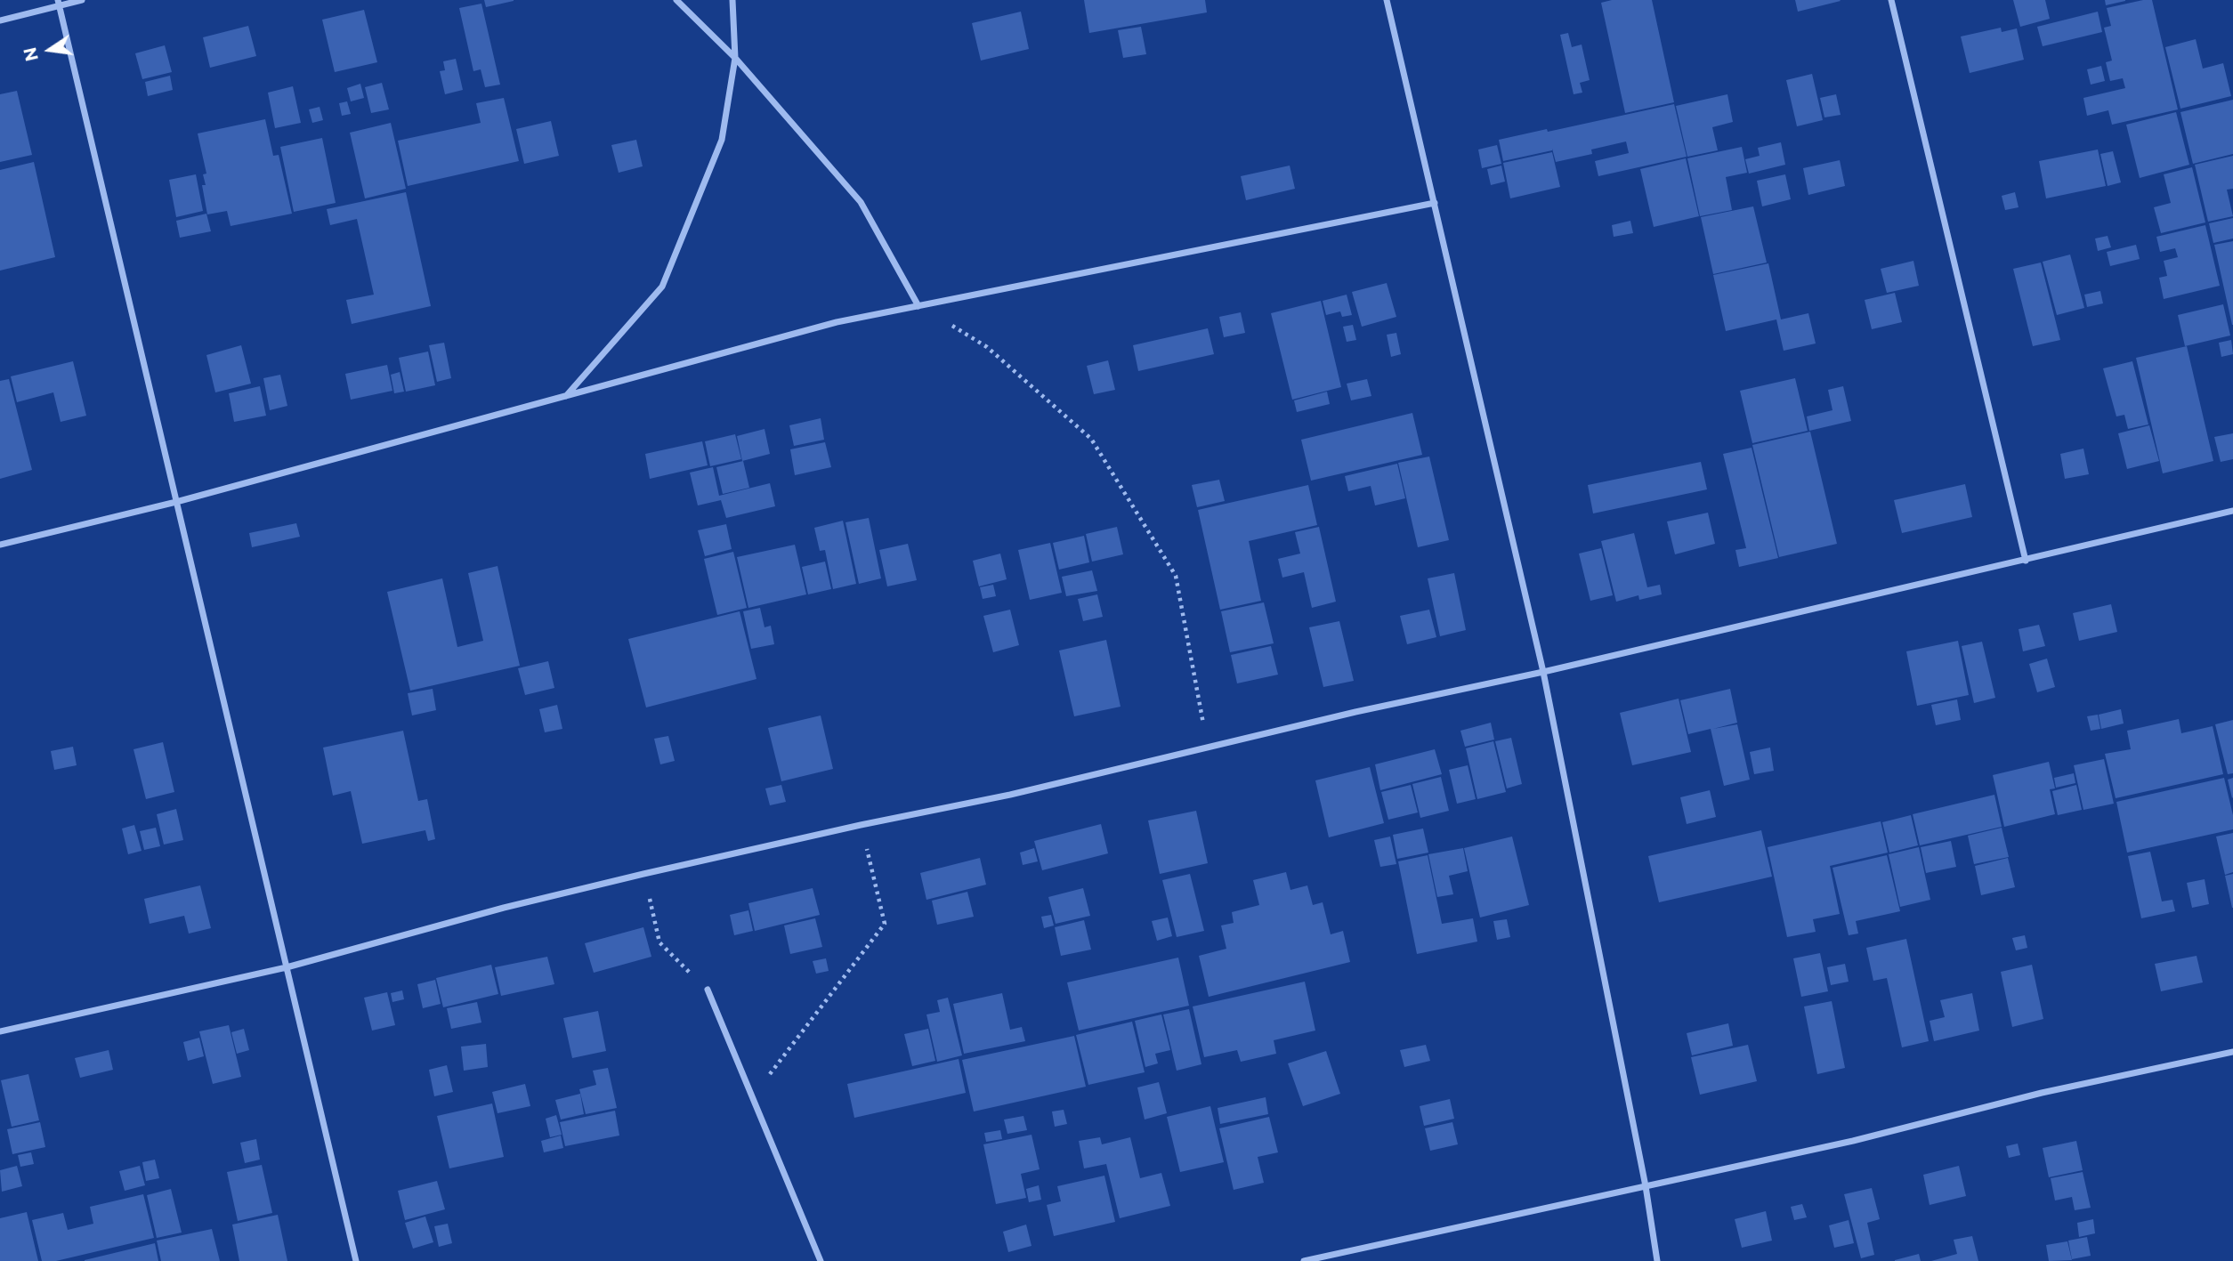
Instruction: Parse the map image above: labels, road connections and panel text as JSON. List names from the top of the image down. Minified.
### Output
{"north":"left"}
